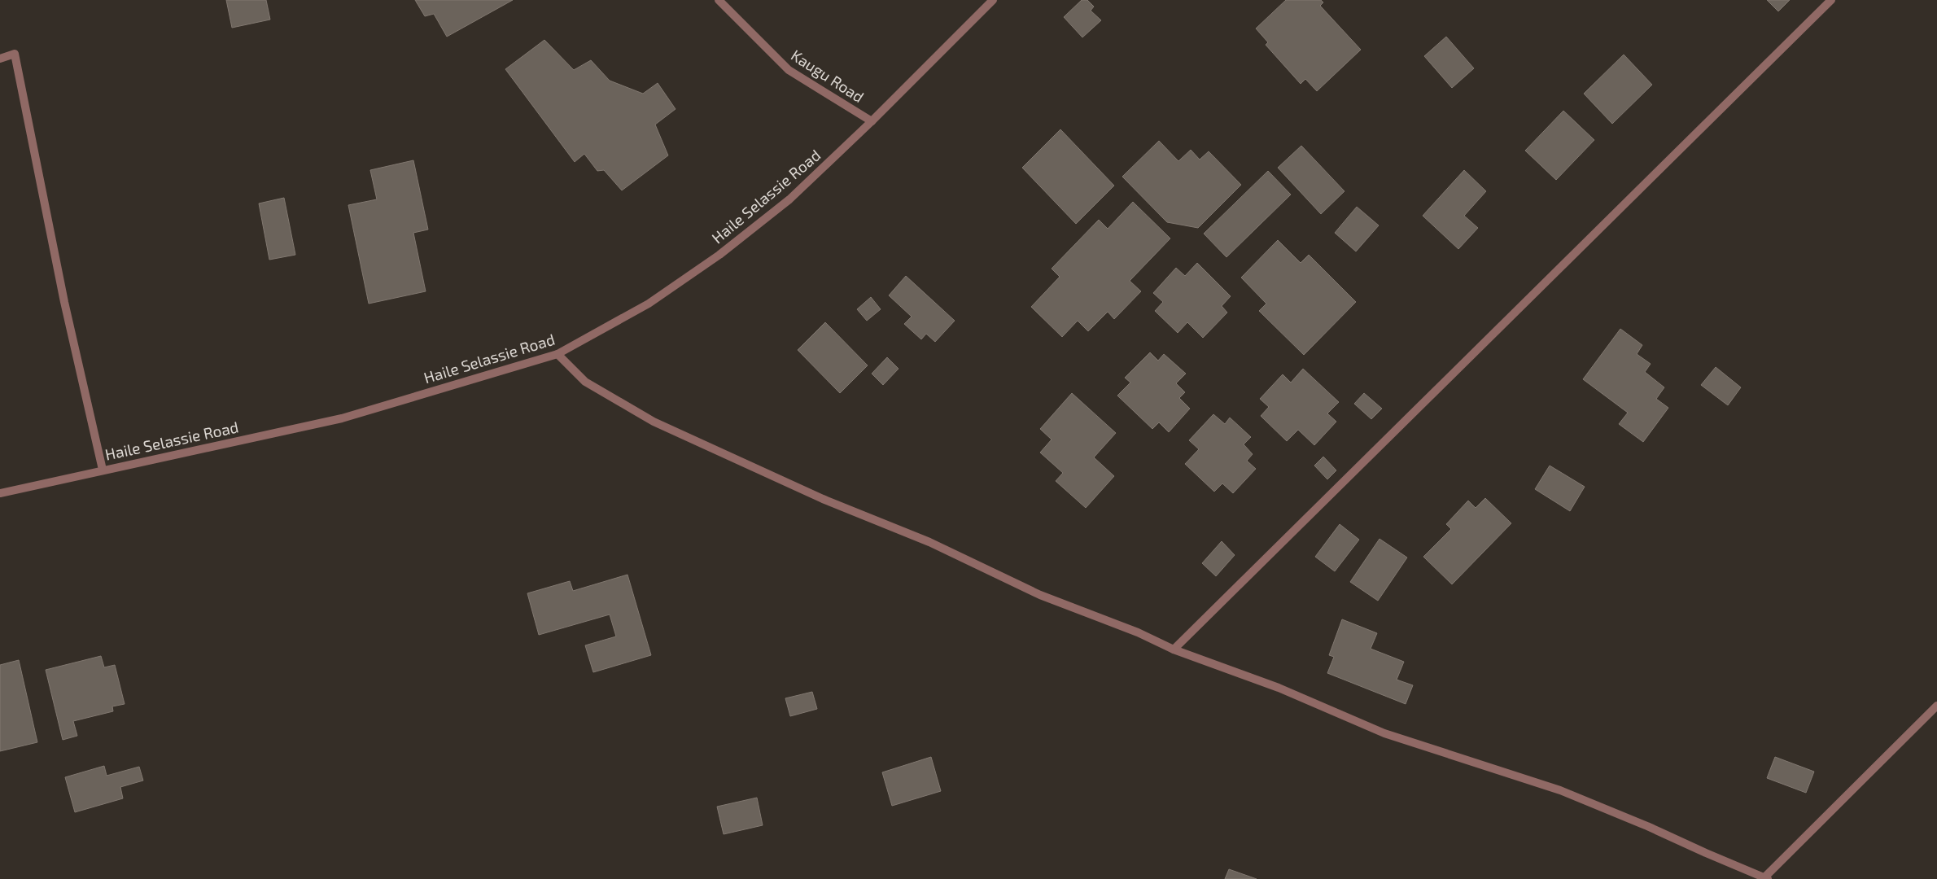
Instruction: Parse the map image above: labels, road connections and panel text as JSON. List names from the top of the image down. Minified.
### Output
{"streets":{"street":["Kaugu Road","Haile Selassie Road"]},"crossings":[["Kaugu Road","Haile Selassie Road"]]}
